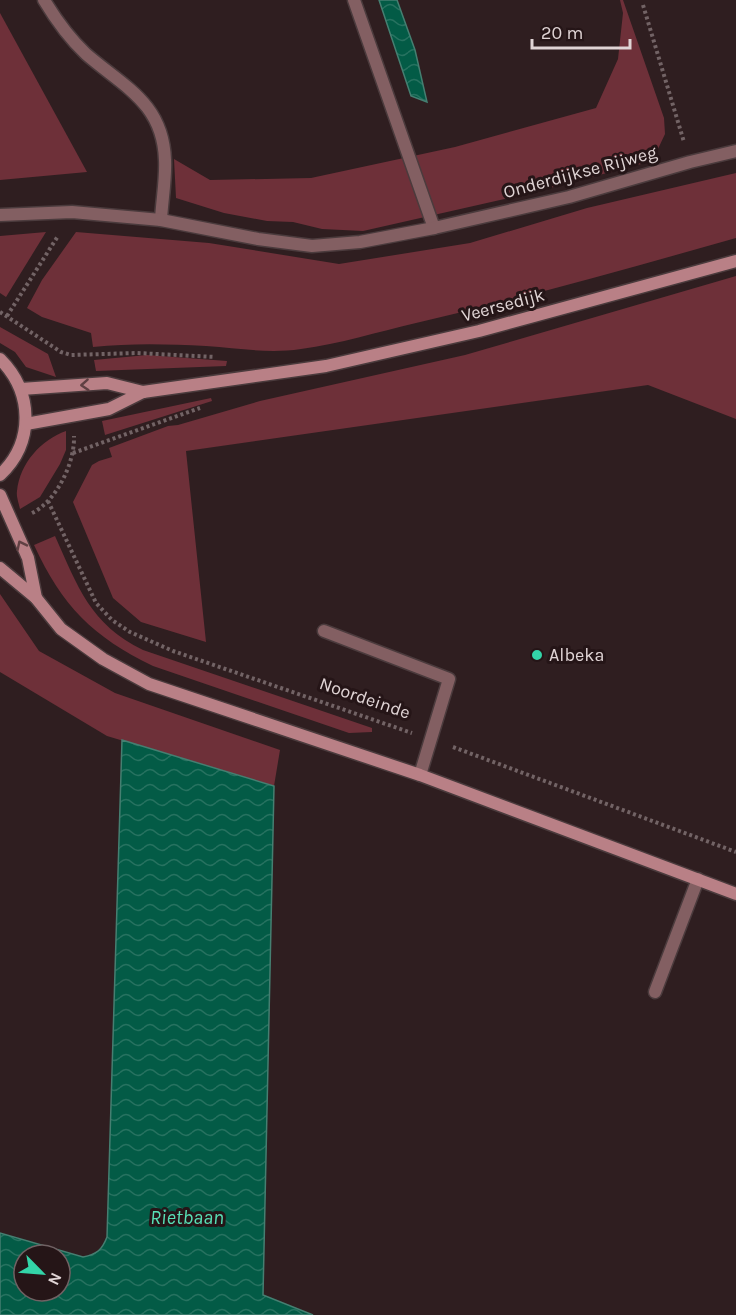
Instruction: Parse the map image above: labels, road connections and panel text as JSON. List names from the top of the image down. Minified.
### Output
{"streets":{"main road":["Veersedijk"],"street":["Onderdijkse Rijweg"],"path":["Noordeinde"]},"water":["Rietbaan"],"places":["Albeka"],"scale_bar":"20 m","north":"bottom right"}
